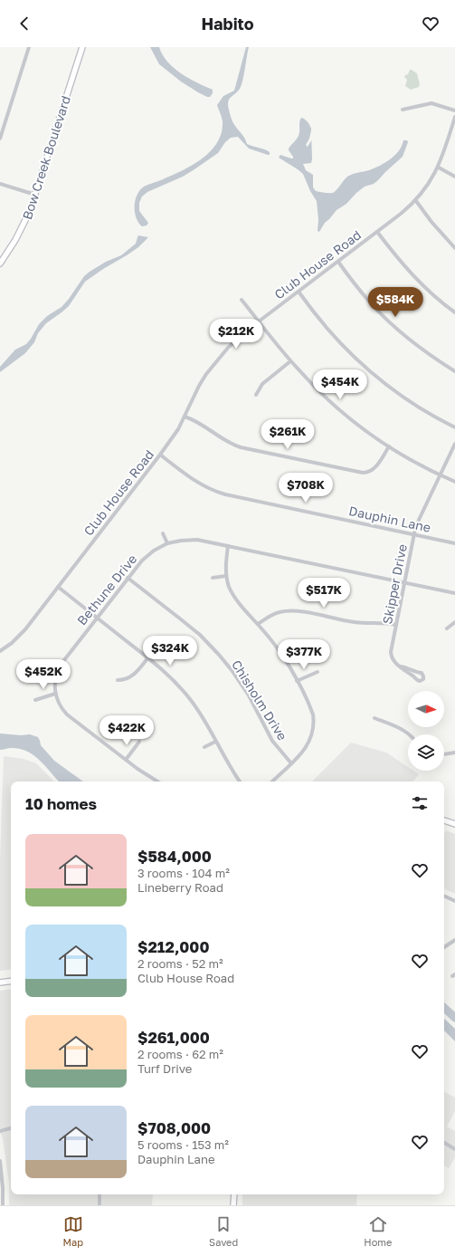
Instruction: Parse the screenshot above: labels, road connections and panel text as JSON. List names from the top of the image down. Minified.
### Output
{"streets":{"street":["Bow Creek Boulevard","Club House Road","Dauphin Lane","Skipper Drive","Bethune Drive","Chisholm Drive"]},"crossings":[["Club House Road","Dauphin Lane"],["Dauphin Lane","Skipper Drive"],["Skipper Drive","Bethune Drive"],["Bethune Drive","Chisholm Drive"]],"north":"right","page":{"header":"Habito","price":["$584K","$212K","$454K","$261K","$708K","$517K","$324K","$377K","$452K","$422K"],"heading":"10 homes","list":[{"name":"$584,000","note":"3 rooms · 104 m² · Lineberry Road"},{"name":"$212,000","note":"2 rooms · 52 m² · Club House Road"},{"name":"$261,000","note":"2 rooms · 62 m² · Turf Drive"},{"name":"$708,000","note":"5 rooms · 153 m² · Dauphin Lane"}],"tabs":["Map","Saved","Home"]}}
